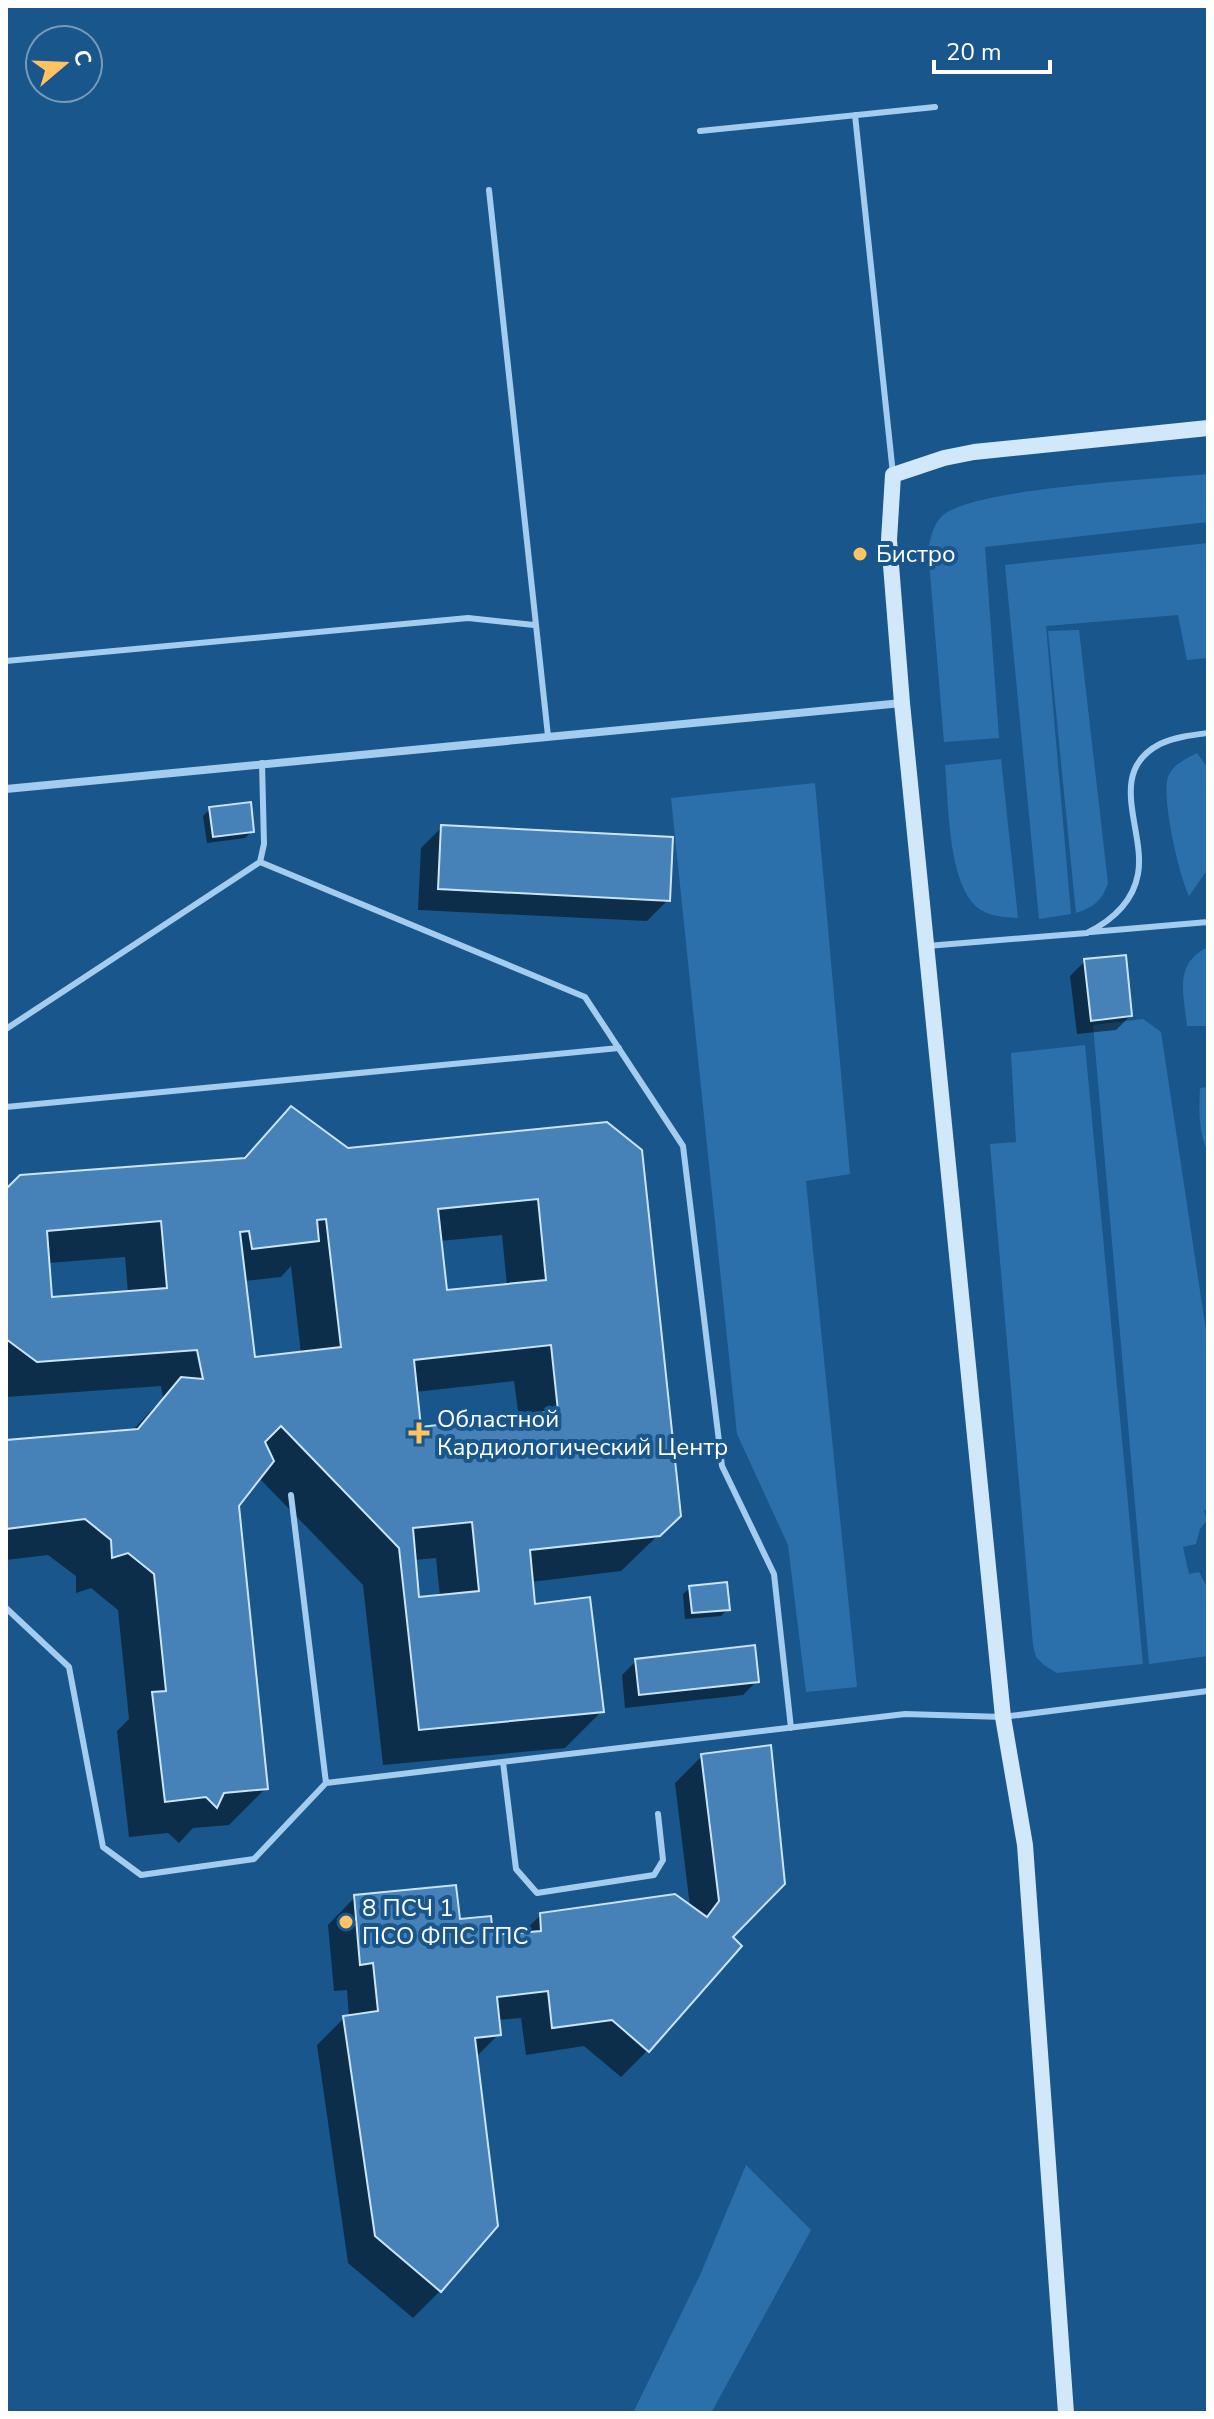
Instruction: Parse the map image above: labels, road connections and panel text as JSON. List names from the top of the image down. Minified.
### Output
{"places":{"other":["Бистро","8 ПСЧ 1 ПСО ФПС ГПС"],"health":["Областной Кардиологический Центр"]},"scale_bar":"20 m","north":"right"}
